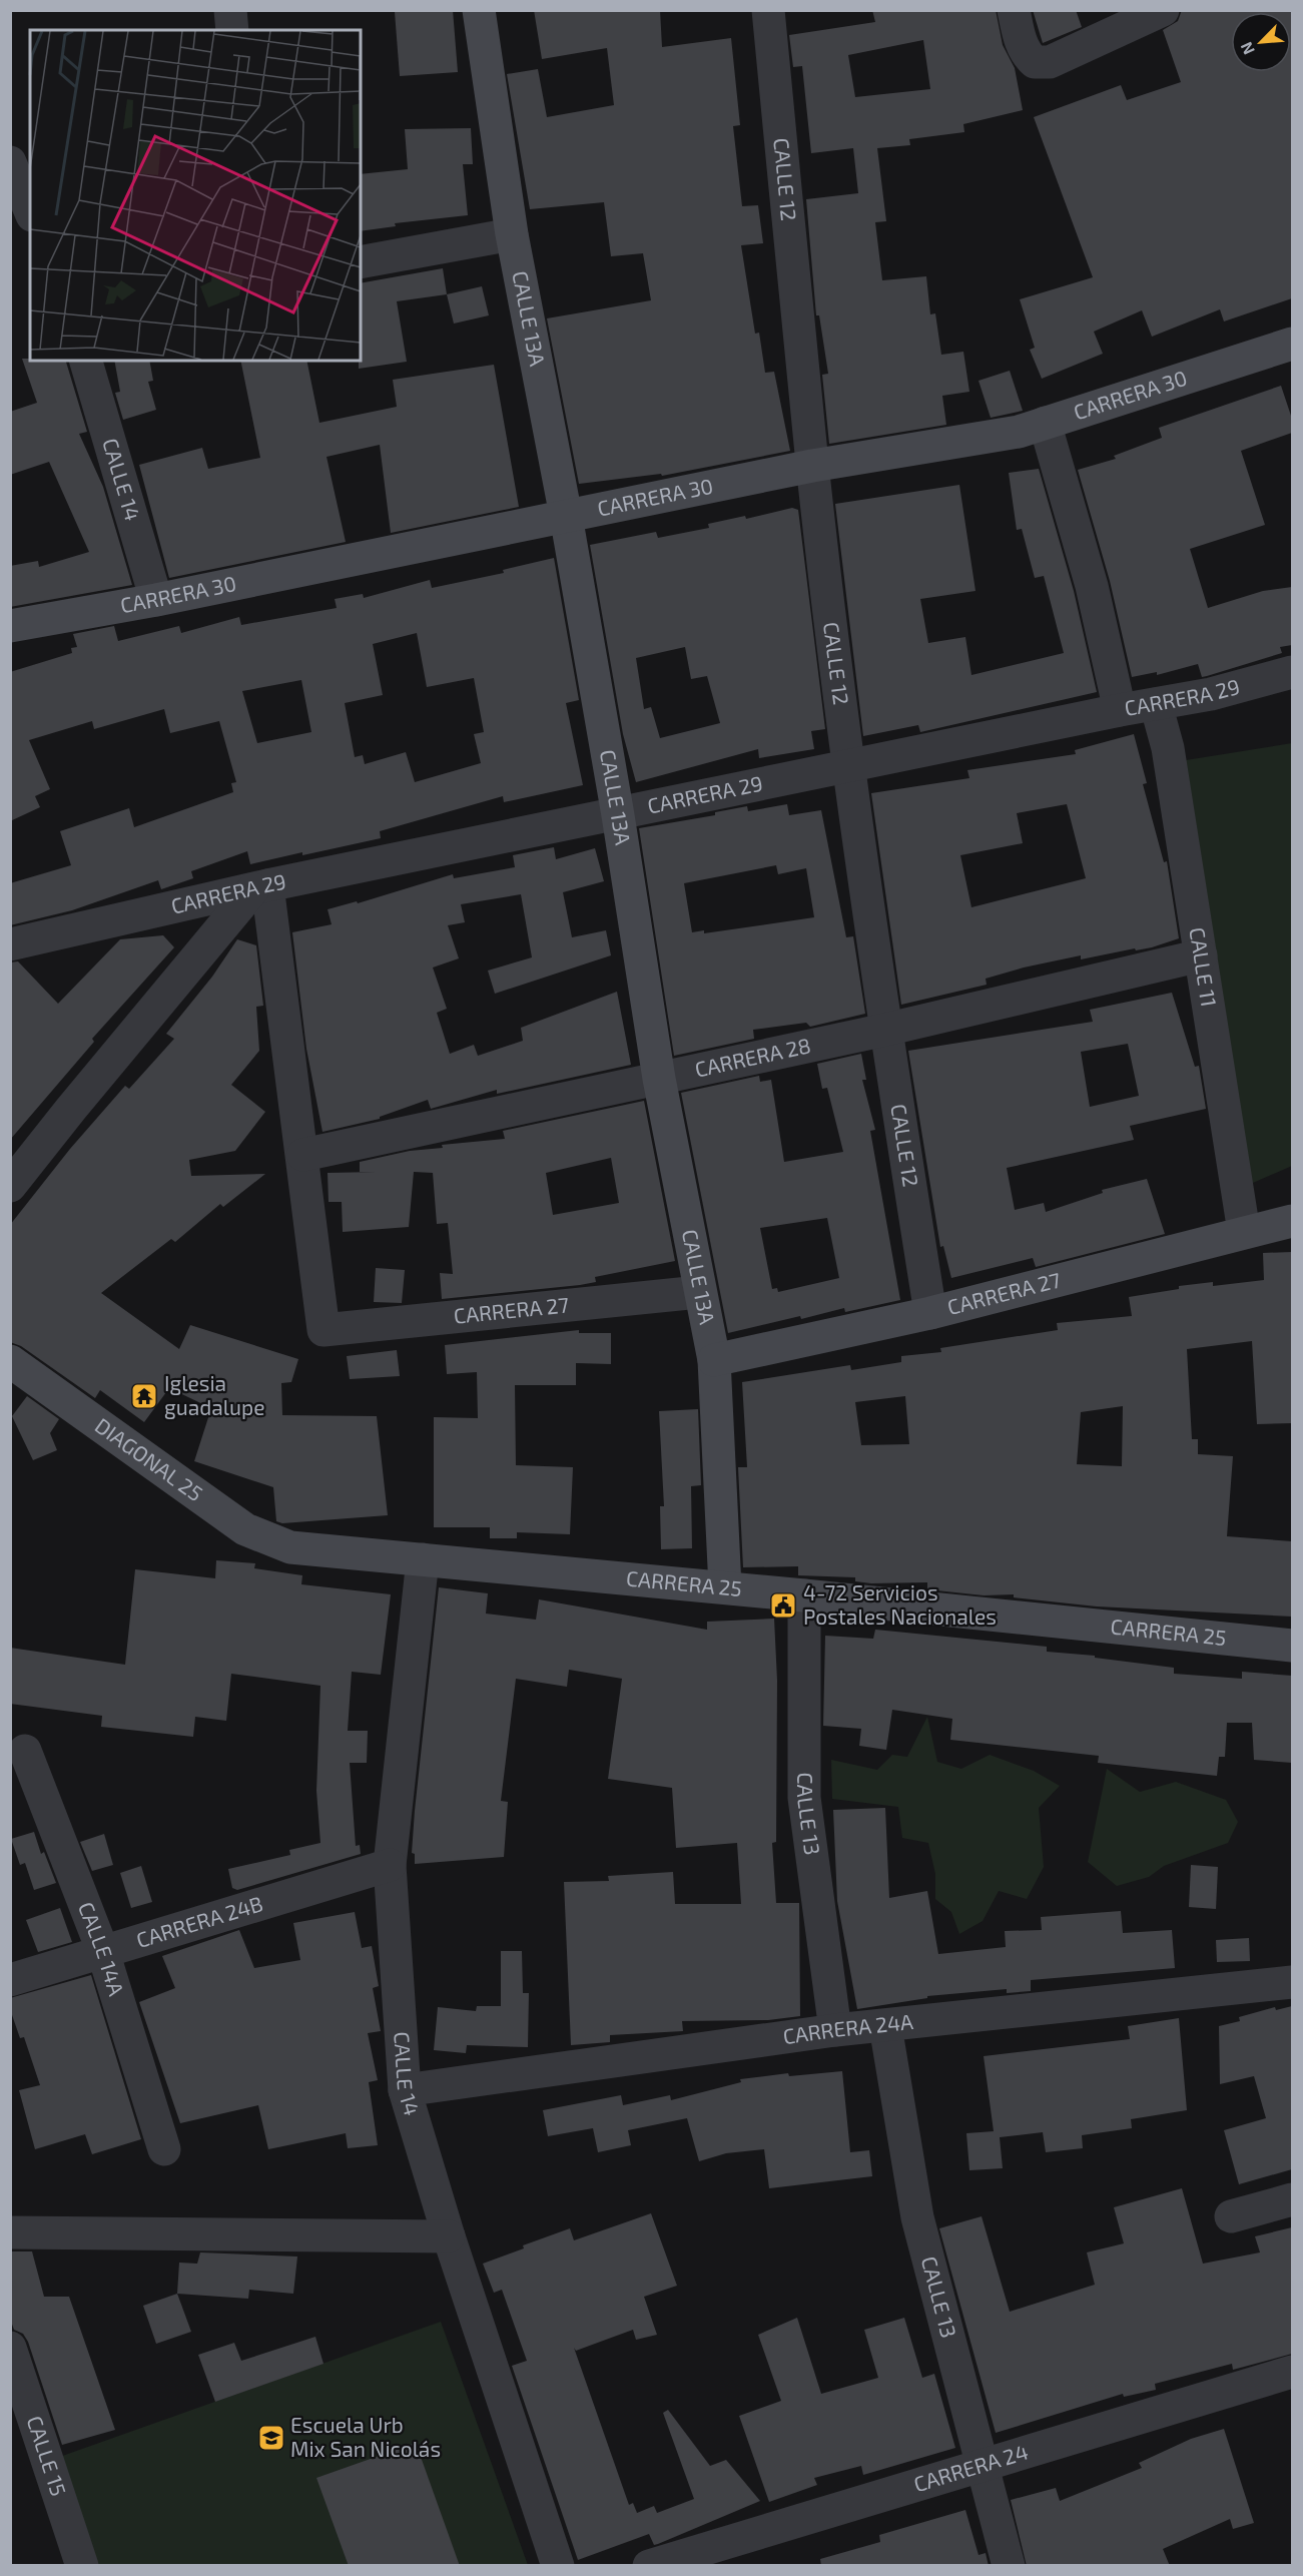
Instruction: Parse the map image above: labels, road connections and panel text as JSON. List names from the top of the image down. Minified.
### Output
{"streets":{"street":["CALLE 12","CALLE 13A","CARRERA 30","CALLE 14","CARRERA 29","CALLE 11","CARRERA 28","CARRERA 27","DIAGONAL 25","CARRERA 25","CALLE 13","CARRERA 24B","CALLE 14A","CARRERA 24A","CALLE 15","CARRERA 24"]},"crossings":[["CALLE 12","CARRERA 30"],["CALLE 12","CARRERA 29"],["CALLE 12","CARRERA 28"],["CALLE 12","CARRERA 27"],["CALLE 13A","CARRERA 30"],["CALLE 13A","CARRERA 29"],["CALLE 13A","CARRERA 28"],["CALLE 13A","CARRERA 27"],["CALLE 13A","CARRERA 25"],["CARRERA 30","CALLE 14"],["CALLE 14","CARRERA 25"],["CALLE 14","CARRERA 24B"],["CALLE 14","CARRERA 24A"],["CARRERA 29","CALLE 11"],["CALLE 11","CARRERA 28"],["CALLE 11","CARRERA 27"],["CARRERA 28","CARRERA 27"],["DIAGONAL 25","CARRERA 25"],["CARRERA 25","CALLE 13"],["CALLE 13","CARRERA 24A"],["CALLE 13","CARRERA 24"],["CARRERA 24B","CALLE 14A"]],"places":{"temple":["Iglesia guadalupe"],"public building":["4-72 Servicios Postales Nacionales"],"school or university":["Escuela Urb Mix San Nicolás"]},"north":"bottom left"}
